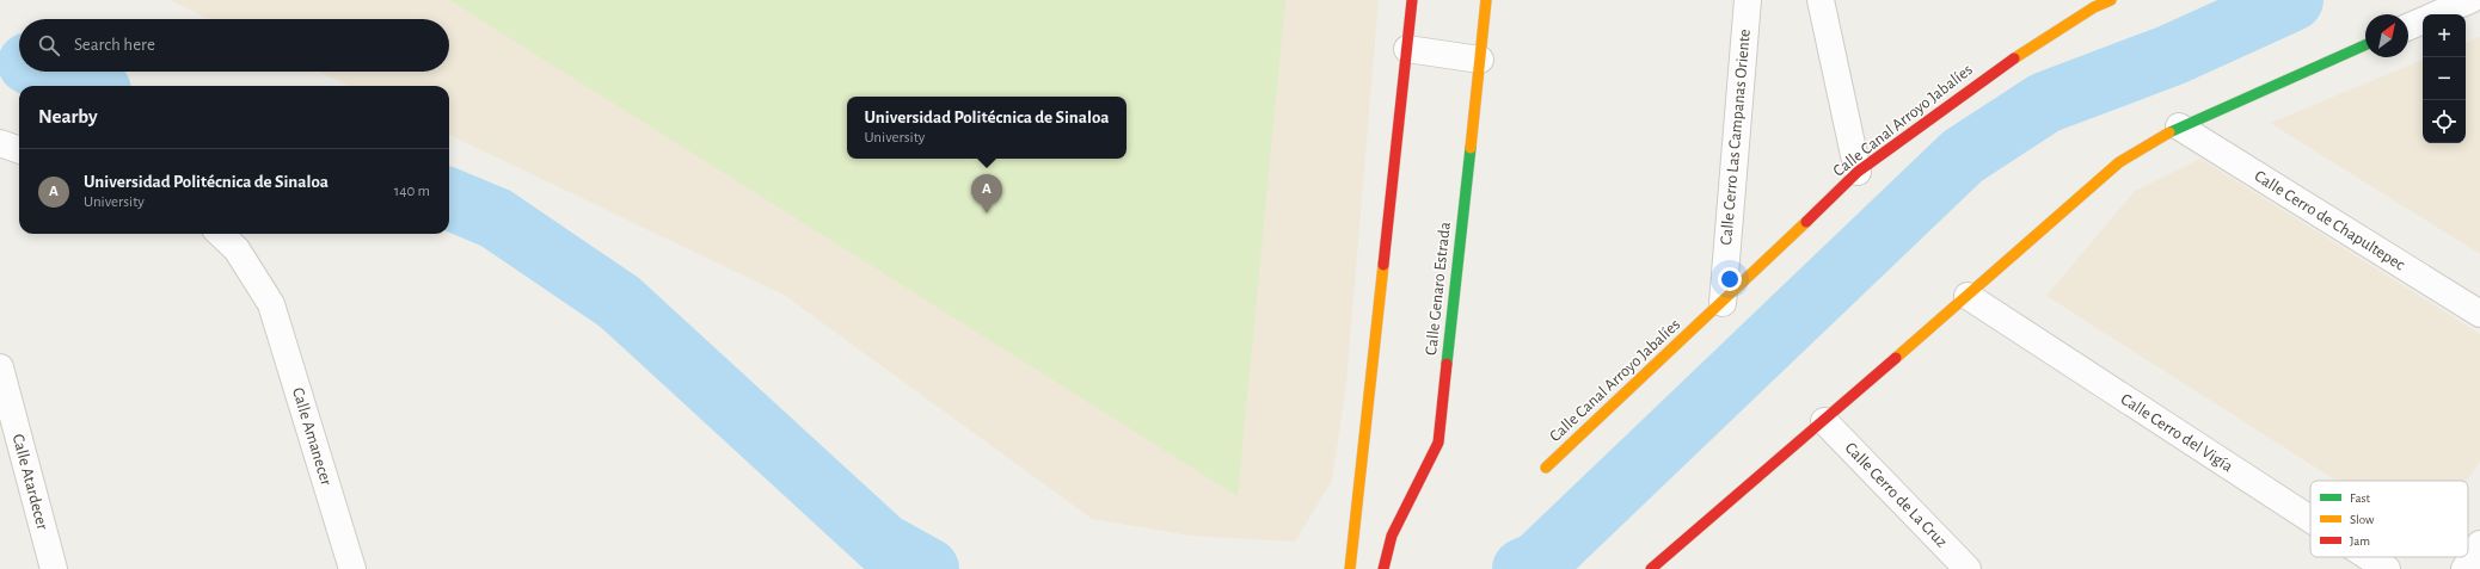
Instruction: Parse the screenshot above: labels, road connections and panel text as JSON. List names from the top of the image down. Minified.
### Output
{"streets":{"street":["Calle Canal Arroyo Jabalíes","Calle Cerro Las Campanas Oriente","Calle Cerro de Chapultepec","Calle Genaro Estrada","Calle Cerro del Vigía","Calle Amanecer","Calle Atardecer","Calle Cerro de La Cruz"]},"crossings":[["Calle Canal Arroyo Jabalíes","Calle Cerro Las Campanas Oriente"]],"legend":["Fast","Slow","Jam"],"north":"top right","page":{"map_buttons":["+","−"],"search":"Search here","heading":"Nearby","popup":["Universidad Politécnica de Sinaloa","University"],"list":[{"mark":"A","name":"Universidad Politécnica de Sinaloa","note":"University","value":"140 m"}],"pins":"A"}}
